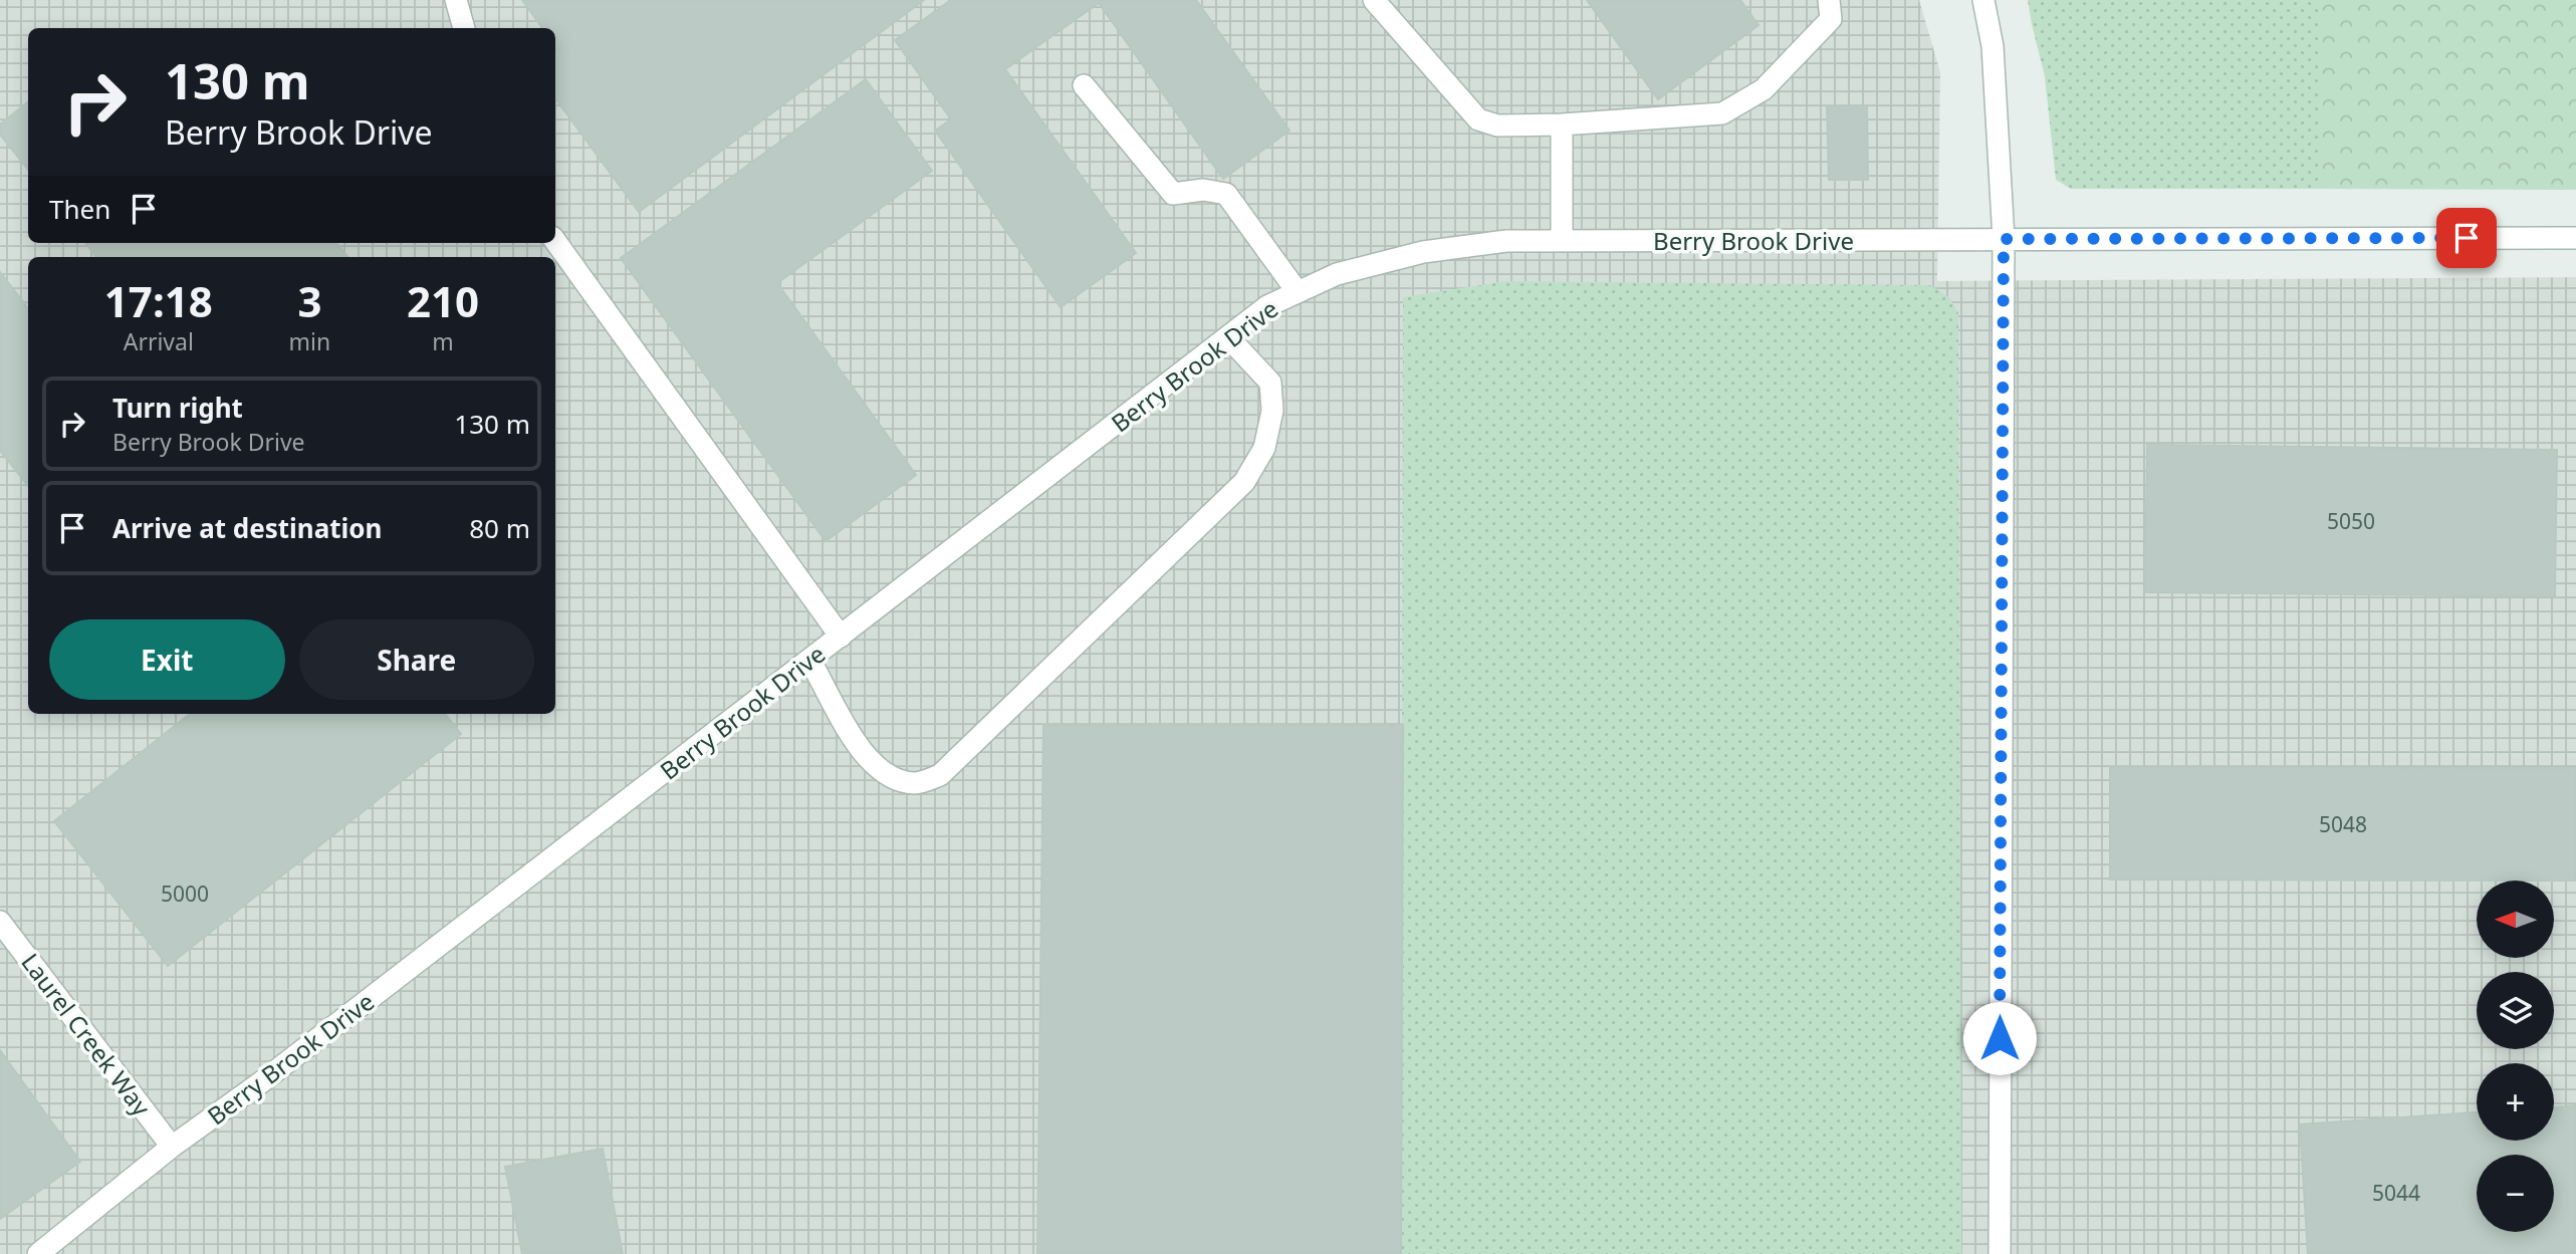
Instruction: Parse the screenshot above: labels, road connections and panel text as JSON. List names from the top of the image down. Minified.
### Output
{"streets":{"street":["Berry Brook Drive","Laurel Creek Way"]},"crossings":[["Berry Brook Drive","Laurel Creek Way"]],"house_numbers":["5050","5048","5000","5044"],"north":"left","page":{"turn":["130 m","Berry Brook Drive"],"then":"Then","eta":["17:18","Arrival","3","min","210","m"],"list":[{"name":"Turn right","note":"Berry Brook Drive","value":"130 m"},{"name":"Arrive at destination","value":"80 m"}],"buttons":["Exit","Share"],"map_buttons":["+","−"]}}
